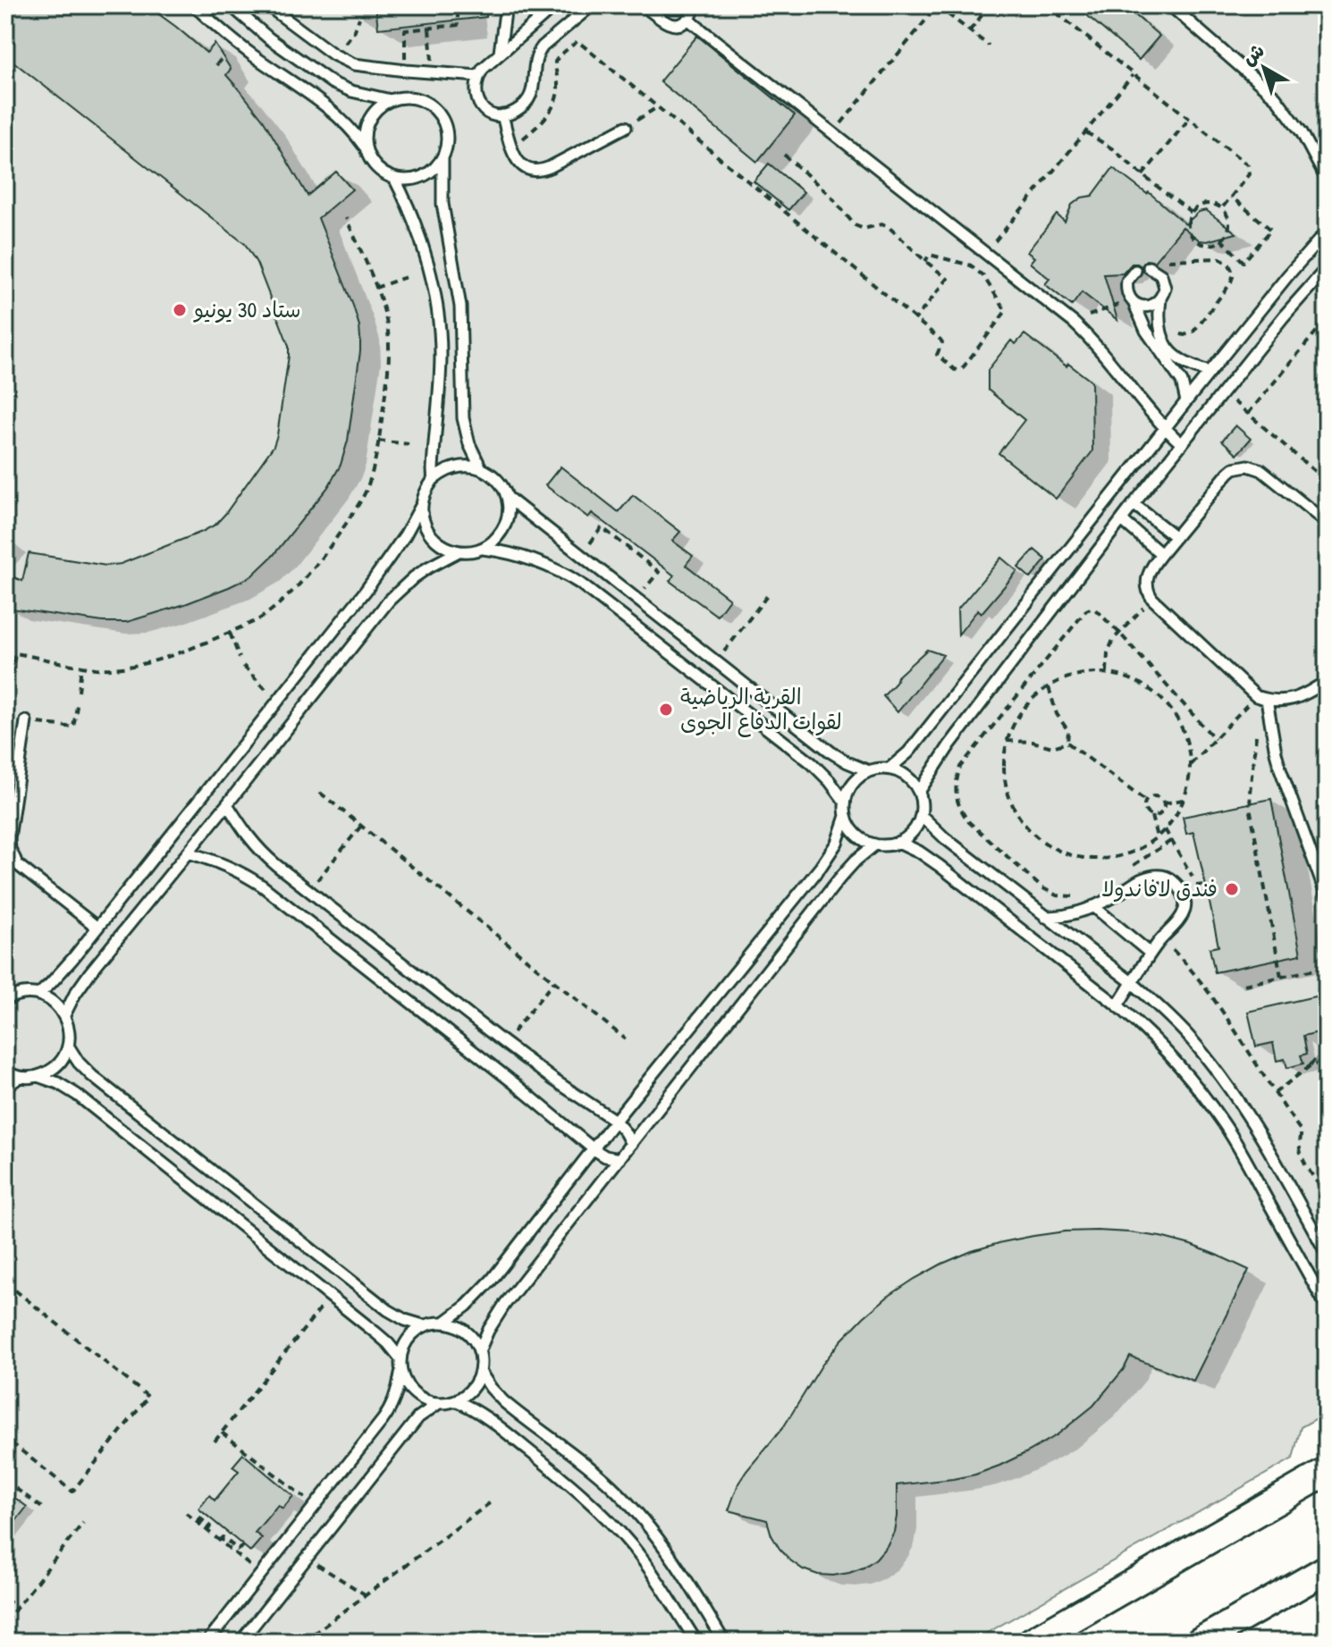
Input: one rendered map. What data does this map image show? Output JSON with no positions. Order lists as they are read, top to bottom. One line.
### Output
{"places":["ستاد 30 يونيو","القرية الرياضية لقوات الدفاع الجوى","فندق لافاندولا"],"north":"top left"}
